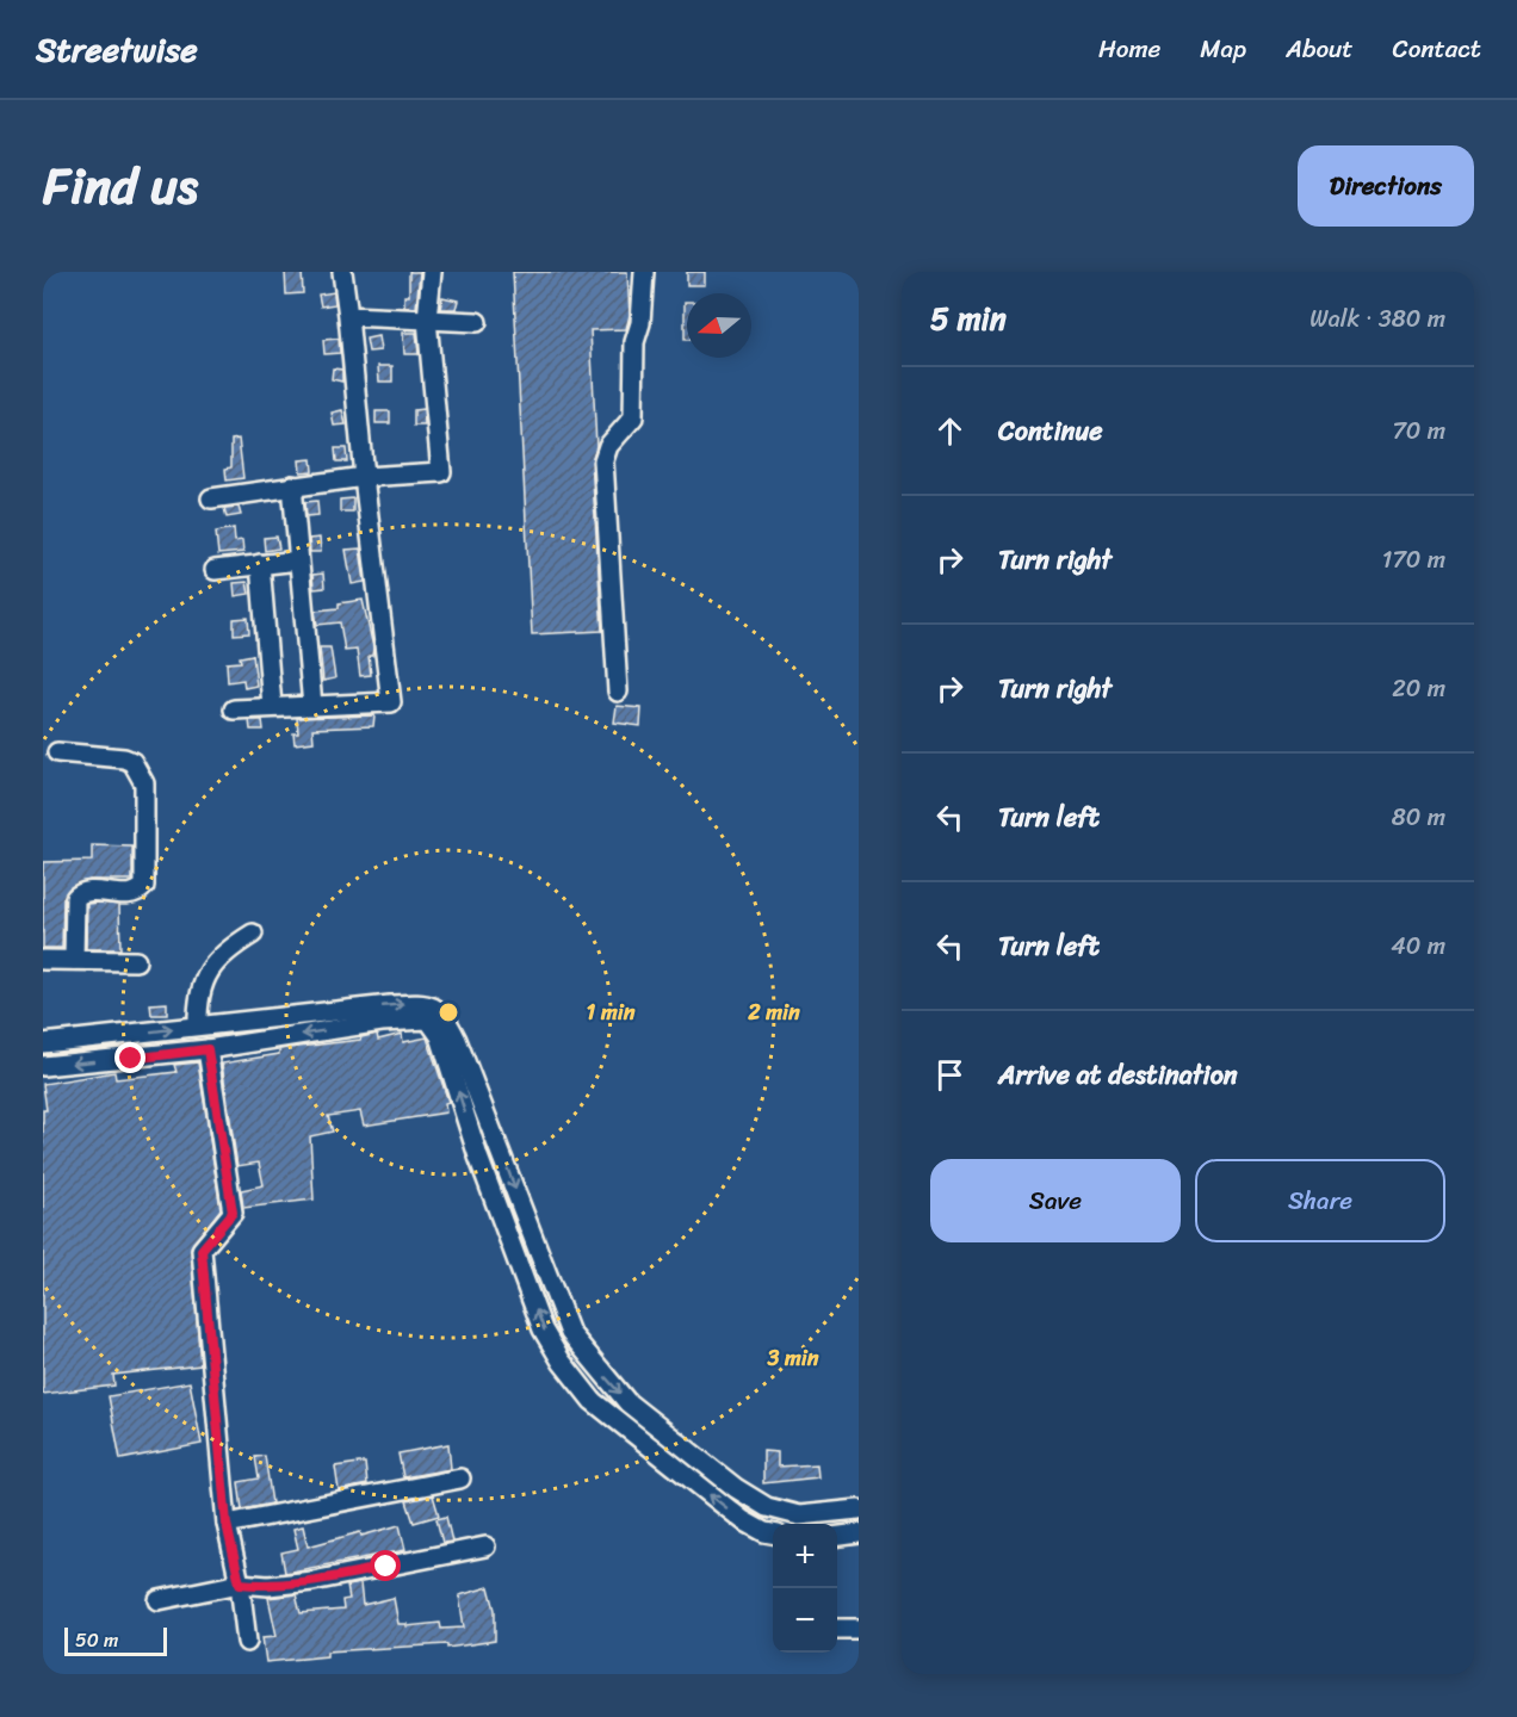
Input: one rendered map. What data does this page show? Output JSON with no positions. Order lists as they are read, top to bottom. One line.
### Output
{"scale_bar":"50 m","north":"left","page":{"header":"Streetwise","nav":["Home","Map","About","Contact"],"title":"Find us","buttons":["Directions",["Save","Share"]],"heading":["5 min","Walk · 380 m"],"list":[["Continue","70 m"],["Turn right","170 m"],["Turn right","20 m"],["Turn left","80 m"],["Turn left","40 m"],"Arrive at destination"],"map_buttons":["+","−"],"scale":"50 m"},"rings":["1 min","2 min","3 min"]}
